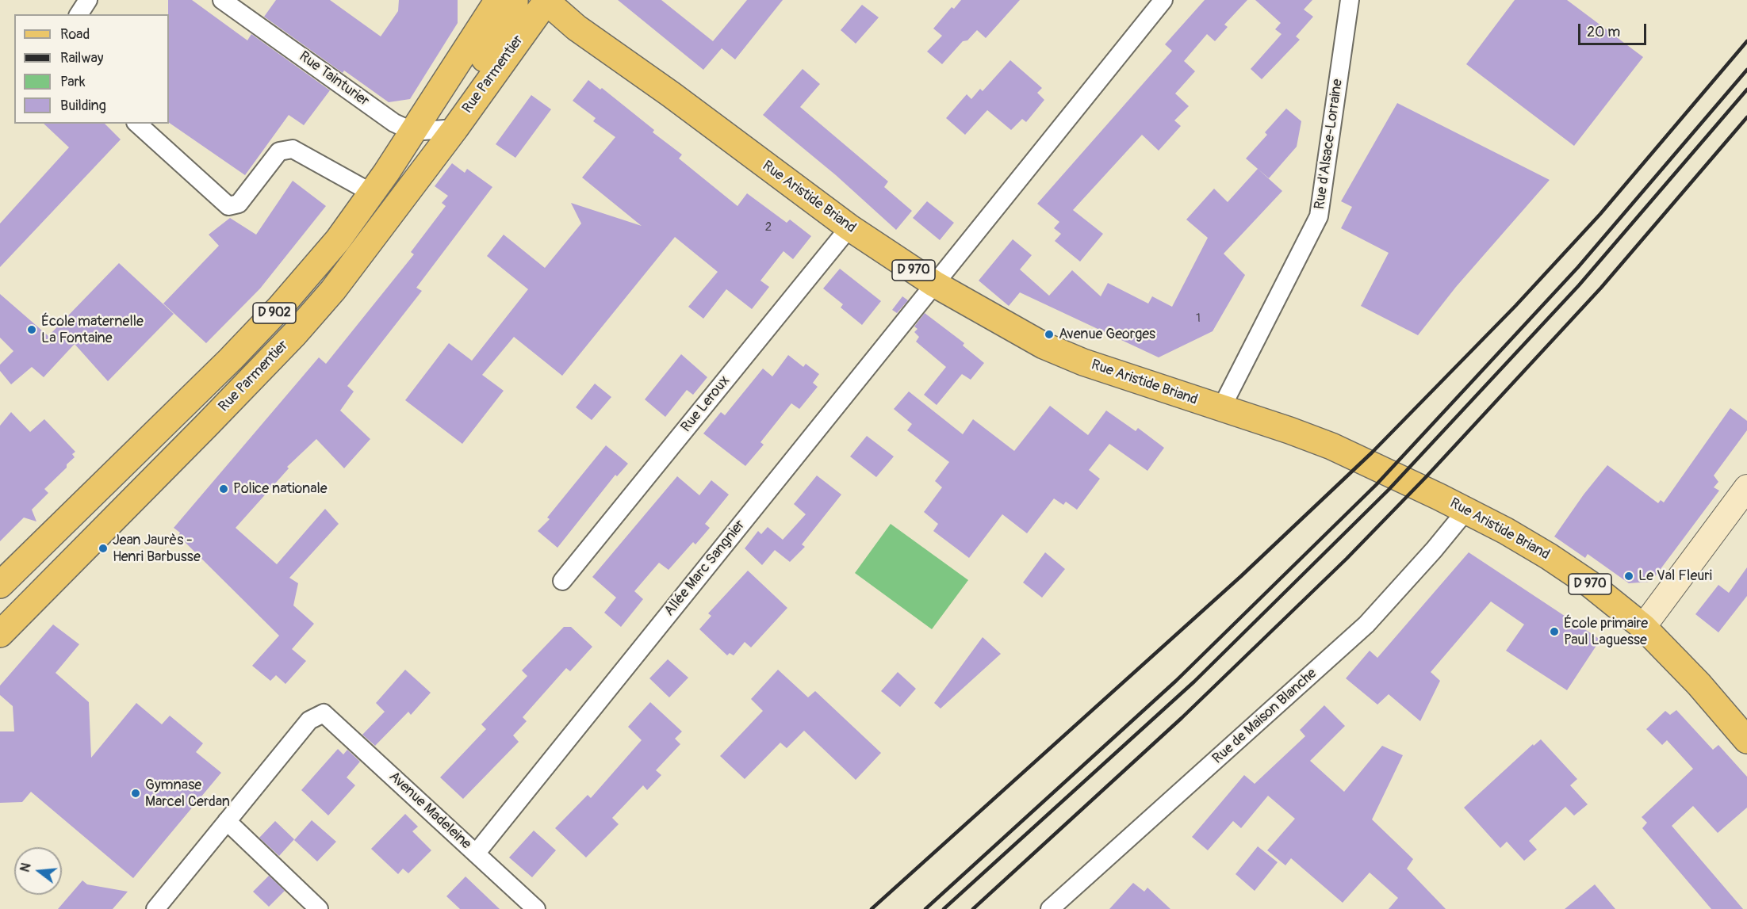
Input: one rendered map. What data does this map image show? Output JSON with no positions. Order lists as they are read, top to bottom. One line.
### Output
{"streets":{"main road":["Rue Parmentier","Rue Aristide Briand","D 970","D 902"],"street":["Rue Tainturier","Rue d'Alsace-Lorraine","Rue Leroux","Allée Marc Sangnier","Rue de Maison Blanche","Avenue Madeleine"]},"crossings":[["Rue Parmentier","Rue Tainturier"],["Rue Parmentier","Rue Aristide Briand"],["Rue d'Alsace-Lorraine","Rue Aristide Briand"],["Rue Aristide Briand","Rue Leroux"],["Rue Aristide Briand","Allée Marc Sangnier"],["Rue Aristide Briand","Rue de Maison Blanche"],["Allée Marc Sangnier","Avenue Madeleine"]],"places":["École maternelle La Fontaine","Avenue Georges","Police nationale","Jean Jaurès - Henri Barbusse","Le Val Fleuri","École primaire Paul Laguesse","Gymnase Marcel Cerdan"],"house_numbers":["2","1"],"legend":["Road","Railway","Park","Building"],"scale_bar":"20 m","north":"left"}
